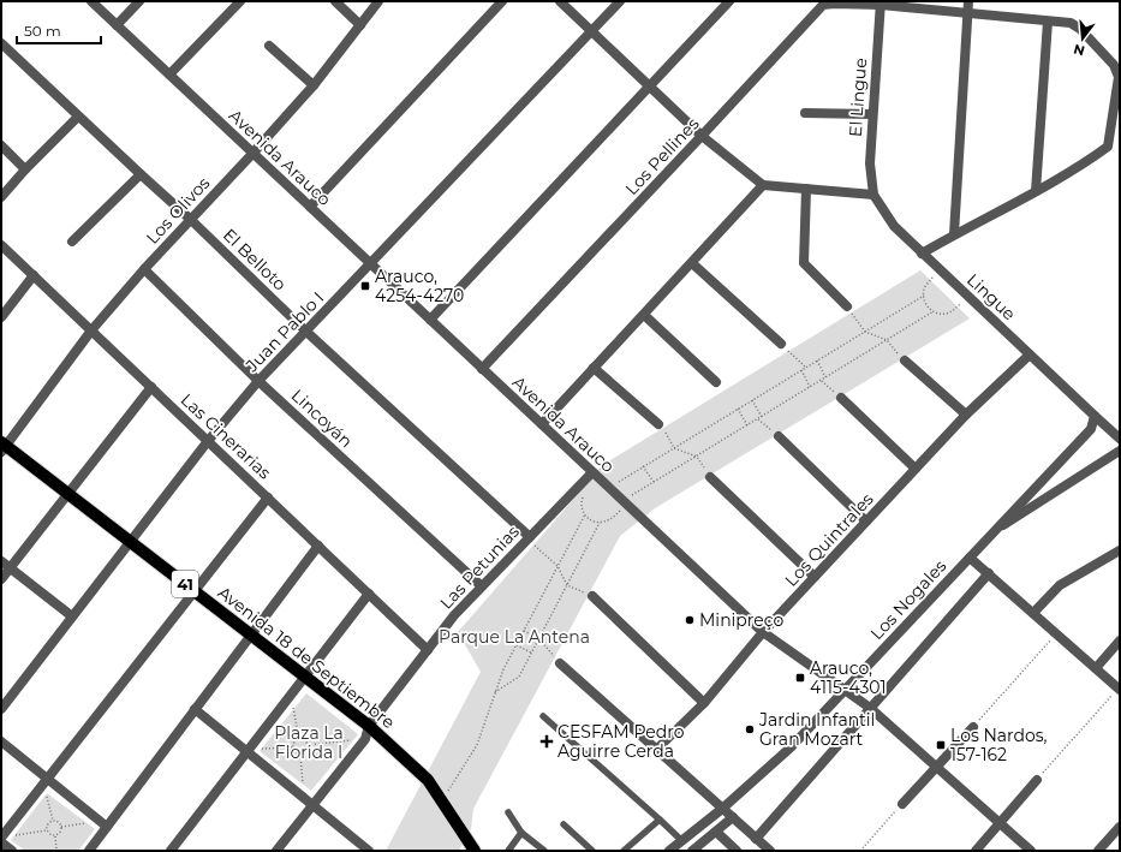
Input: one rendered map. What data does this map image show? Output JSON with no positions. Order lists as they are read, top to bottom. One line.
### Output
{"streets":{"main road":["41","Avenida 18 de Septiembre"],"street":["El Lingue","Los Pellines","Avenida Arauco","Los Olivos","El Belloto","Lingue","Juan Pablo I","Lincoyán","Las Cinerarias","Los Quintrales","Las Petunias","Los Nogales"]},"crossings":[["El Lingue","Los Pellines"],["El Lingue","Lingue"],["Los Pellines","Avenida Arauco"],["Los Pellines","Lingue"],["Avenida Arauco","Los Olivos"],["Avenida Arauco","Juan Pablo I"],["Avenida Arauco","Los Quintrales"],["Avenida Arauco","Las Petunias"],["Avenida Arauco","Los Nogales"],["Los Olivos","El Belloto"],["Los Olivos","Lincoyán"],["Los Olivos","Las Cinerarias"],["Los Olivos","Avenida 18 de Septiembre"],["El Belloto","Juan Pablo I"],["El Belloto","Las Petunias"],["Lingue","Los Quintrales"],["Lingue","Los Nogales"],["Juan Pablo I","Lincoyán"],["Juan Pablo I","Las Cinerarias"],["Juan Pablo I","Avenida 18 de Septiembre"],["Lincoyán","Las Petunias"],["Las Cinerarias","Las Petunias"],["Las Petunias","Avenida 18 de Septiembre"]],"parks":["Parque La Antena","Plaza La Florida I"],"places":{"transit":["Arauco, 4254-4270","Arauco, 4115-4301","Los Nardos, 157-162"],"other":["Minipreço","Jardin Infantil Gran Mozart"],"health":["CESFAM Pedro Aguirre Cerda"]},"scale_bar":"50 m","north":"bottom"}
